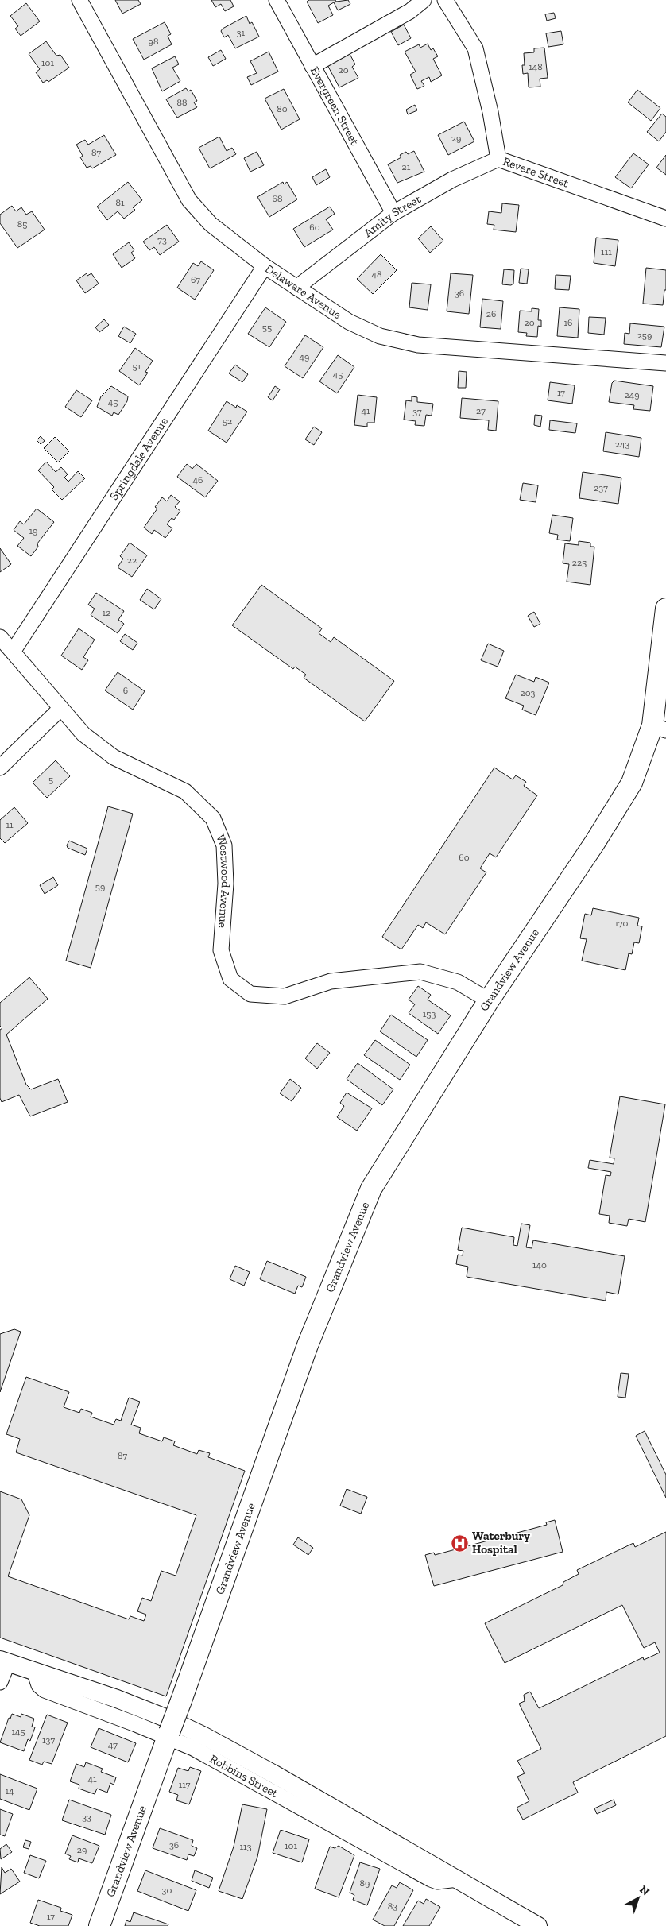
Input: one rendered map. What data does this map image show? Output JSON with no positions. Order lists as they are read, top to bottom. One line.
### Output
{"streets":{"main road":["Grandview Avenue"],"street":["Evergreen Street","Revere Street","Amity Street","Delaware Avenue","Springdale Avenue","Westwood Avenue","Robbins Street"]},"crossings":[["Evergreen Street","Amity Street"],["Revere Street","Amity Street"],["Amity Street","Delaware Avenue"],["Delaware Avenue","Springdale Avenue"],["Springdale Avenue","Westwood Avenue"],["Westwood Avenue","Grandview Avenue"],["Grandview Avenue","Robbins Street"]],"places":{"hospital":["Waterbury Hospital"]},"house_numbers":["31","98","101","148","20","88","80","29","87","21","68","81","85","60","73","111","48","67","36","26","20","16","55","259","49","51","45","17","249","45","41","27","37","52","243","46","237","19","22","225","12","6","203","5","11","60","59","170","153","140","87","145","137","47","41","117","14","33","36","101","113","29","89","30","83","17"],"north":"top right"}
